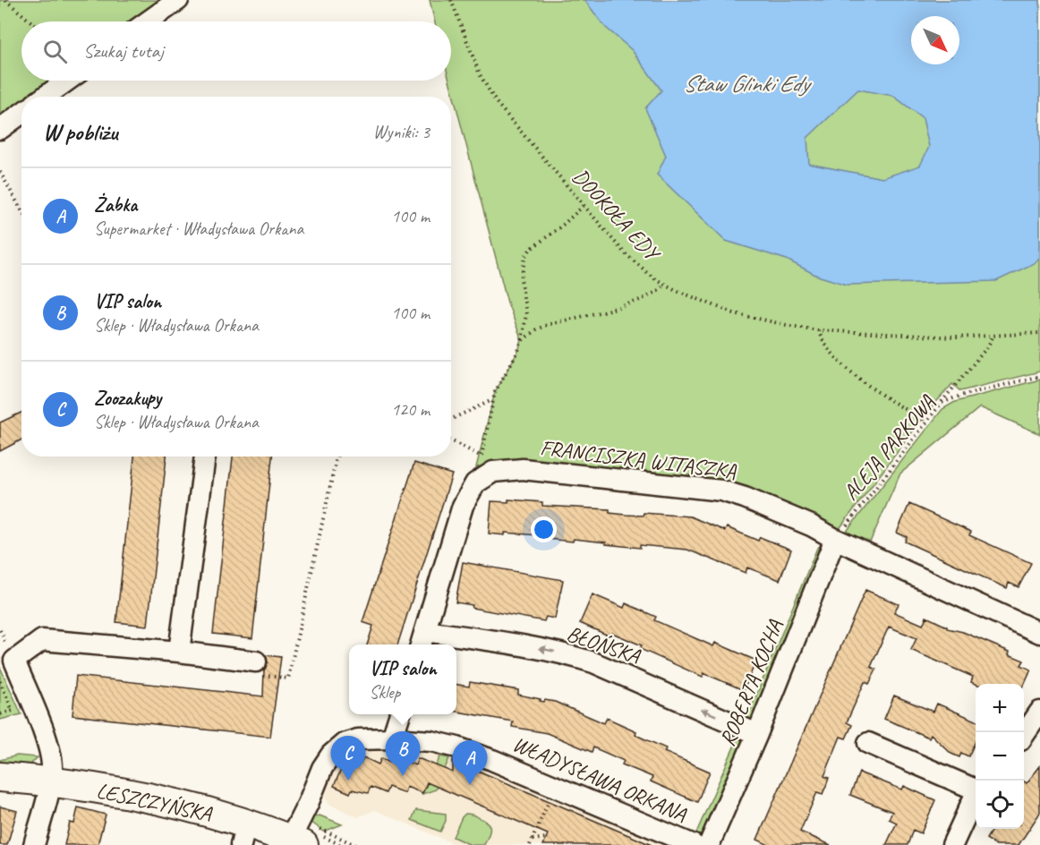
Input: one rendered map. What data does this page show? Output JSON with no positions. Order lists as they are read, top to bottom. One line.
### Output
{"streets":{"street":["FRANCISZKA WITASZKA","BŁOŃSKA","ROBERTA KOCHA","WŁADYSŁAWA ORKANA","LESZCZYŃSKA"],"path":["DOOKOŁA EDY","ALEJA PARKOWA"]},"crossings":[["ALEJA PARKOWA","FRANCISZKA WITASZKA"],["ALEJA PARKOWA","ROBERTA KOCHA"],["FRANCISZKA WITASZKA","ROBERTA KOCHA"],["BŁOŃSKA","ROBERTA KOCHA"],["WŁADYSŁAWA ORKANA","LESZCZYŃSKA"]],"one_way":["BŁOŃSKA"],"water":["Staw Glinki Edy"],"north":"bottom right","page":{"search":"Szukaj tutaj","heading":["W pobliżu","Wyniki: 3"],"list":[{"mark":"A","name":"Żabka","note":"Supermarket · Władysława Orkana","value":"100 m"},{"mark":"B","name":"VIP salon","note":"Sklep · Władysława Orkana","value":"100 m"},{"mark":"C","name":"Zoozakupy","note":"Sklep · Władysława Orkana","value":"120 m"}],"popup":["VIP salon","Sklep"],"map_buttons":["+","−"],"pins":["B","C","A"]}}
